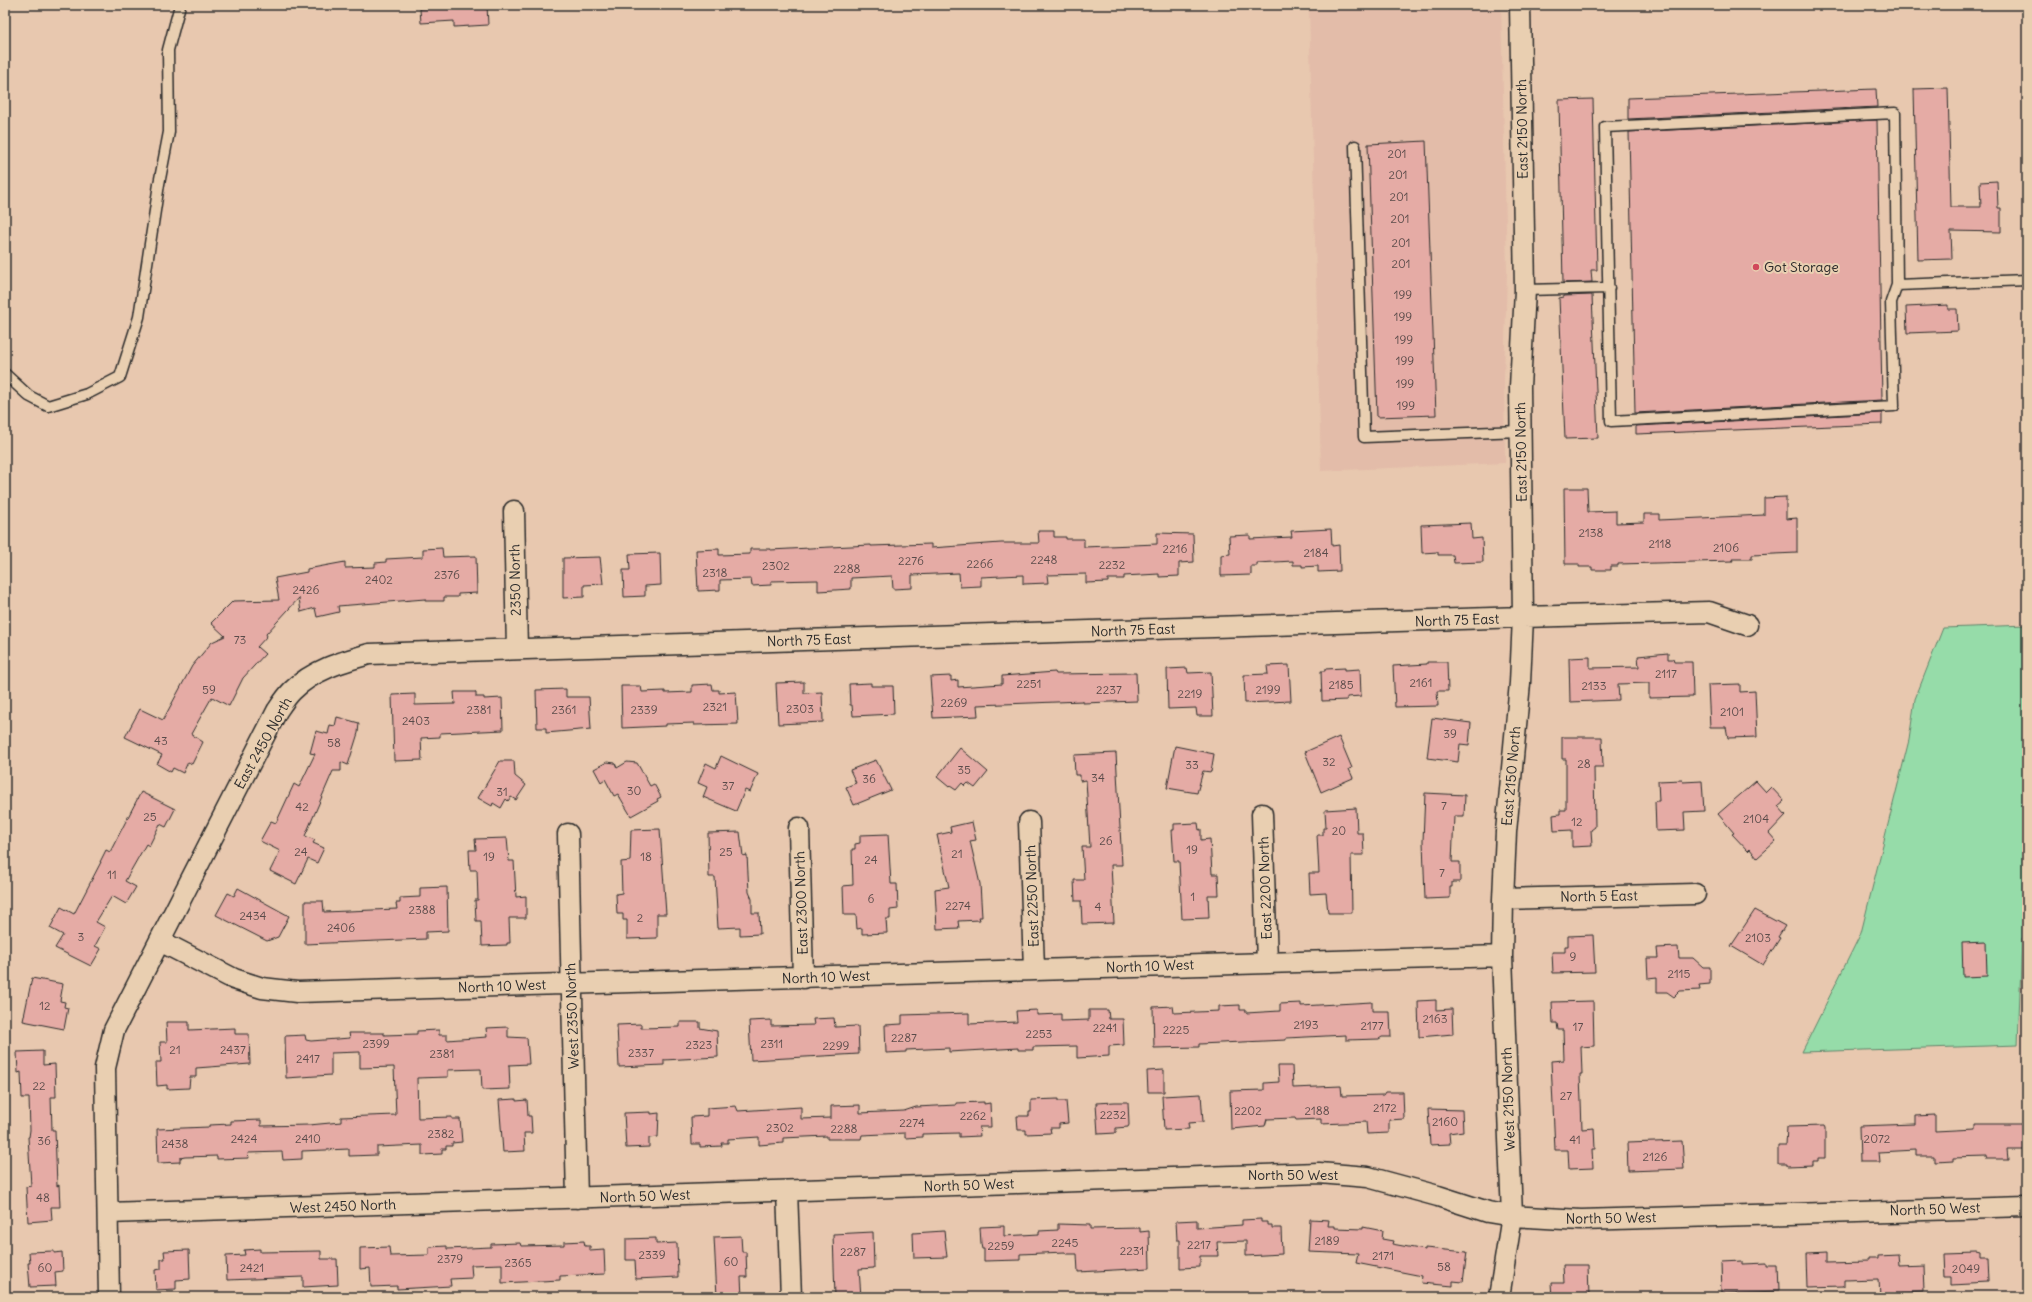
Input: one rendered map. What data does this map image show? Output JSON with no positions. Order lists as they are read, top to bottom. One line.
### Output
{"streets":{"street":["East 2150 North","2350 North","North 75 East","East 2450 North","East 2200 North","East 2250 North","North 5 East","East 2300 North","North 10 West","West 2350 North","West 2150 North","North 50 West","West 2450 North"]},"crossings":[["East 2150 North","North 75 East"],["East 2150 North","North 5 East"],["East 2150 North","West 2150 North"],["2350 North","North 75 East"],["2350 North","East 2450 North"],["North 75 East","East 2450 North"],["East 2450 North","North 10 West"],["East 2200 North","North 10 West"],["East 2250 North","North 10 West"],["North 5 East","West 2150 North"],["East 2300 North","North 10 West"],["North 10 West","West 2350 North"],["North 10 West","West 2150 North"],["West 2350 North","North 50 West"],["West 2350 North","West 2450 North"],["West 2150 North","North 50 West"],["North 50 West","West 2450 North"]],"places":["Got Storage"],"house_numbers":["201","201","201","201","201","201","199","199","199","199","199","199","2138","2118","2106","2216","2184","2248","2276","2266","2232","2302","2288","2318","2376","2402","2426","73","2117","2161","2251","2185","2133","59","2237","2199","2219","2269","2321","2303","2381","2361","2339","2101","2403","39","43","58","32","28","33","35","34","36","37","30","31","7","42","25","2104","12","20","26","19","24","25","21","19","18","24","7","11","1","6","2274","4","2388","2434","2","2406","3","2103","9","2115","12","2163","2193","2177","17","2241","2225","2253","2287","2399","2311","2323","2299","21","2437","2337","2381","2417","22","27","2172","2202","2188","2232","2262","2160","2274","2302","2288","2382","2424","2410","2072","41","36","2438","2126","48","2189","2245","2217","2259","2231","2287","2339","2171","2379","60","2365","58","60","2421","2049"]}
